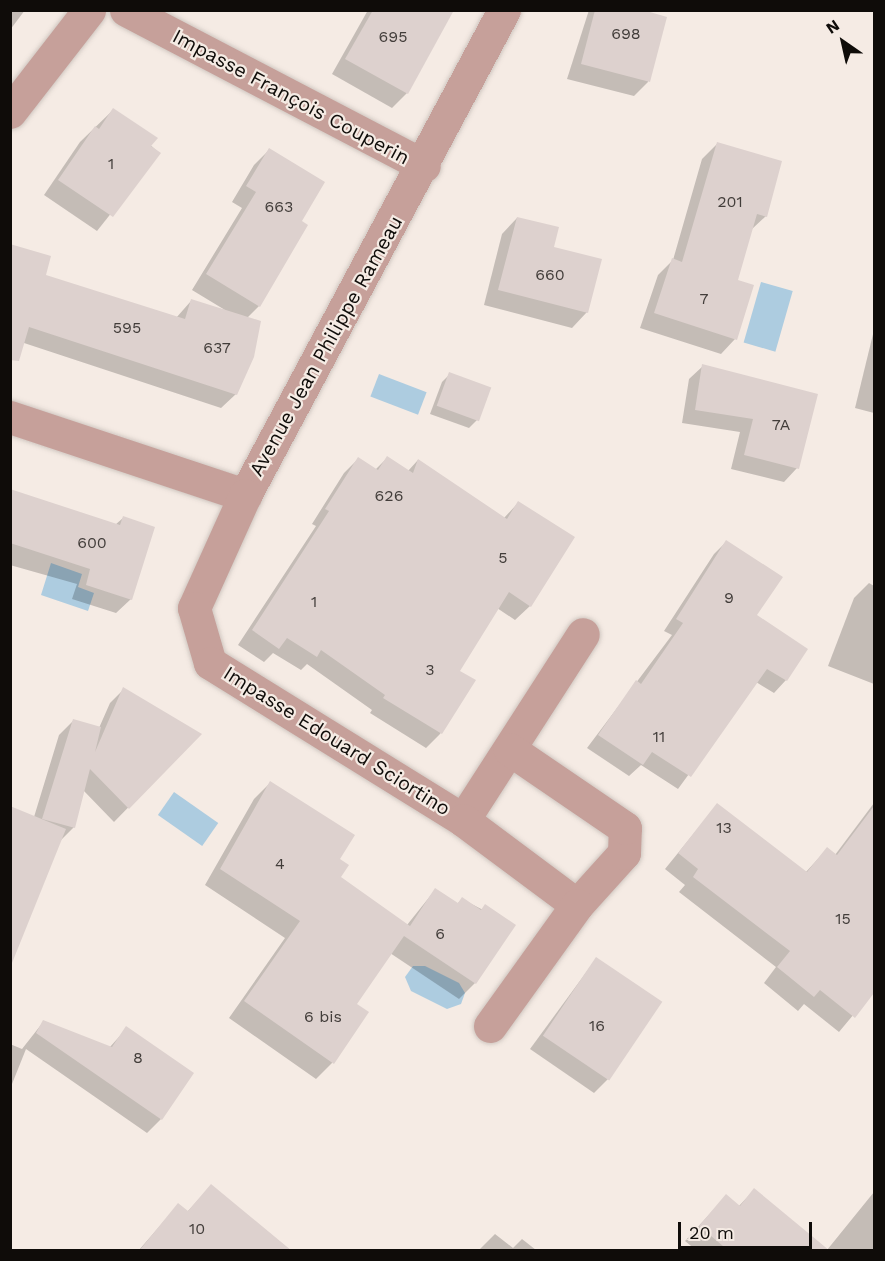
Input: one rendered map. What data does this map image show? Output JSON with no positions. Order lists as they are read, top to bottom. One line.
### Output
{"streets":{"street":["Impasse François Couperin","Avenue Jean Philippe Rameau","Impasse Edouard Sciortino"]},"crossings":[["Impasse François Couperin","Avenue Jean Philippe Rameau"],["Avenue Jean Philippe Rameau","Impasse Edouard Sciortino"]],"house_numbers":["698","695","1","201","663","660","7","595","637","7A","626","600","5","9","1","3","11","13","4","15","6","6 bis","16","8","10"],"scale_bar":"20 m","north":"top left"}
